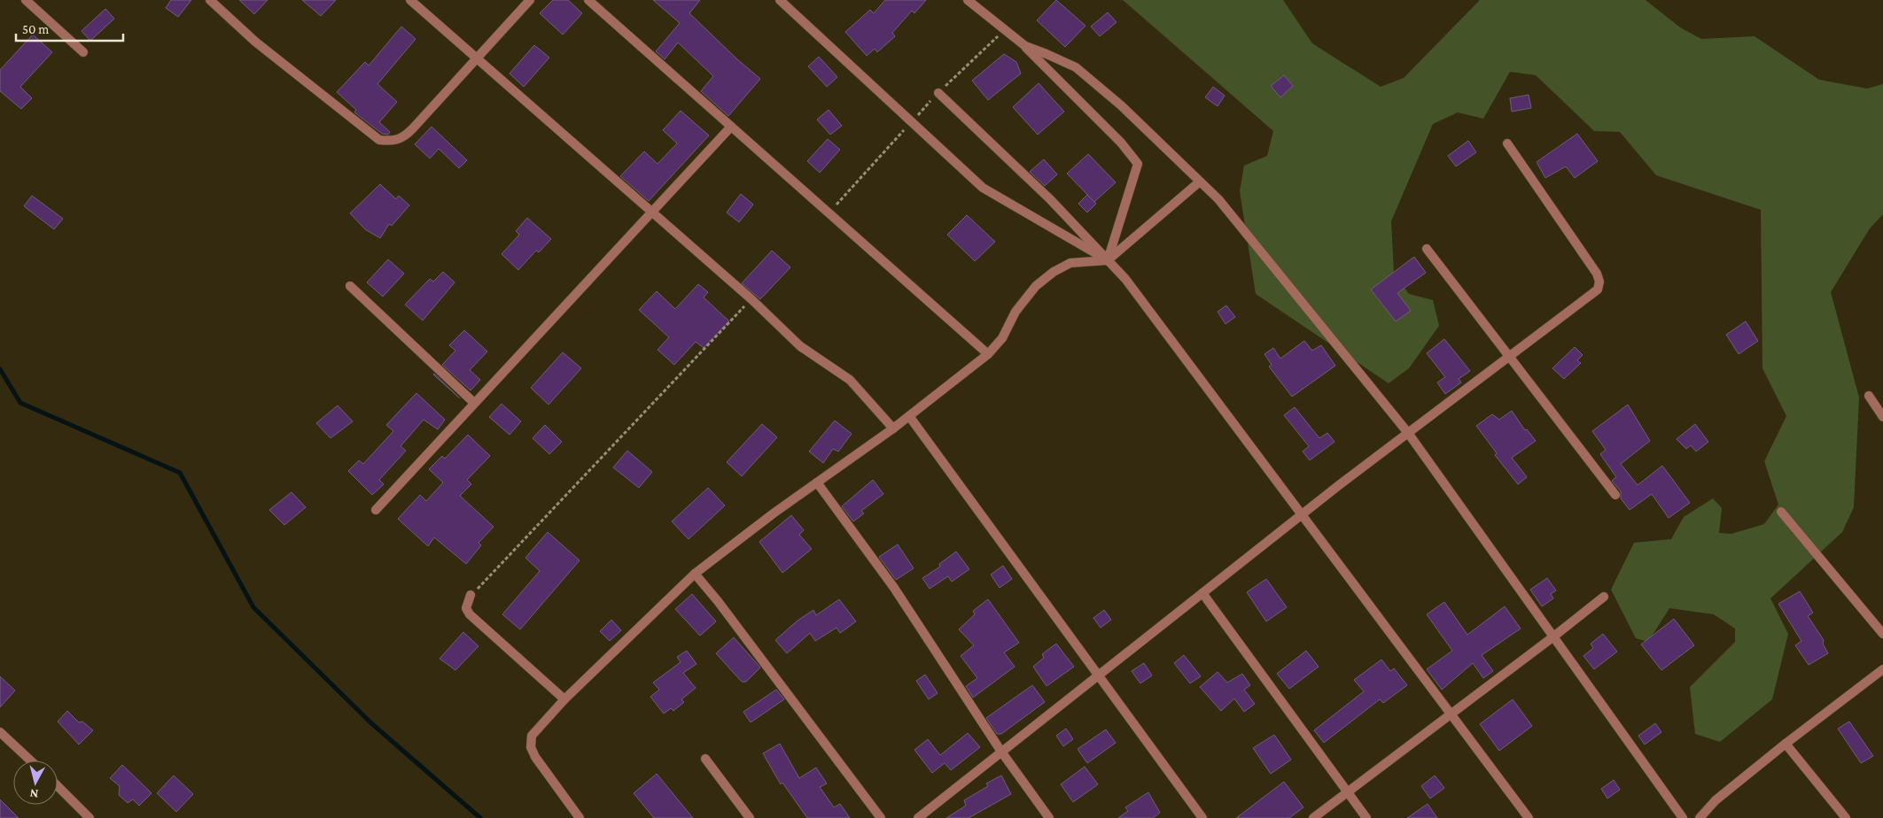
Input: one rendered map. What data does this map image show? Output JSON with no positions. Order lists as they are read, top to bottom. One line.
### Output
{"scale_bar":"50 m","north":"bottom"}
